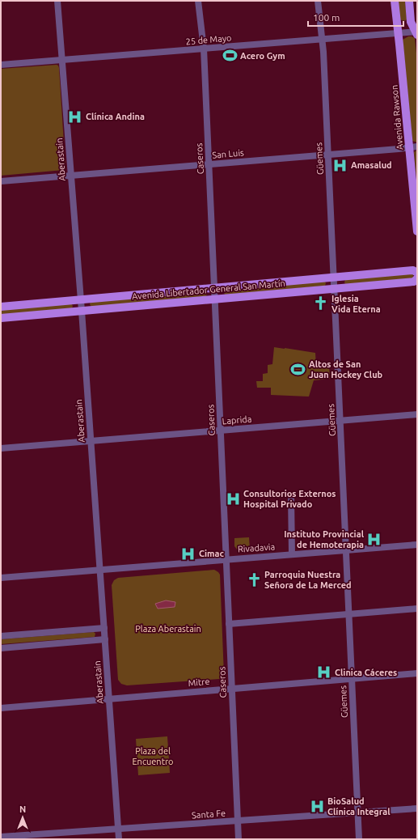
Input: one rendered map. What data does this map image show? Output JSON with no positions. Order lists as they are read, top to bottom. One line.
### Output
{"streets":{"main road":["Avenida Rawson","Avenida Libertador General San Martín"],"street":["25 de Mayo","San Luis","Caseros","Güemes","Aberastain","Laprida","Rivadavia","Mitre","Santa Fe"]},"crossings":[["25 de Mayo","Avenida Rawson"],["25 de Mayo","Caseros"],["25 de Mayo","Güemes"],["25 de Mayo","Aberastain"],["Avenida Rawson","San Luis"],["San Luis","Caseros"],["San Luis","Güemes"],["San Luis","Aberastain"],["Caseros","Avenida Libertador General San Martín"],["Caseros","Laprida"],["Caseros","Rivadavia"],["Caseros","Mitre"],["Caseros","Santa Fe"],["Güemes","Avenida Libertador General San Martín"],["Güemes","Laprida"],["Güemes","Rivadavia"],["Güemes","Mitre"],["Güemes","Santa Fe"],["Aberastain","Avenida Libertador General San Martín"],["Aberastain","Laprida"],["Aberastain","Rivadavia"],["Aberastain","Mitre"],["Aberastain","Santa Fe"]],"parks":["Plaza Aberastain","Plaza del Encuentro"],"places":{"sports":["Acero Gym","Altos de San Juan Hockey Club"],"hospital":["Clínica Andina","Amasalud","Consultorios Externos Hospital Privado","Instituto Provincial de Hemoterapia","Cimac","Clinica Cáceres","BioSalud Clínica Integral"],"church":["Iglesia Vida Eterna","Parroquia Nuestra Señora de La Merced"]},"scale_bar":"100 m","north":"top"}
